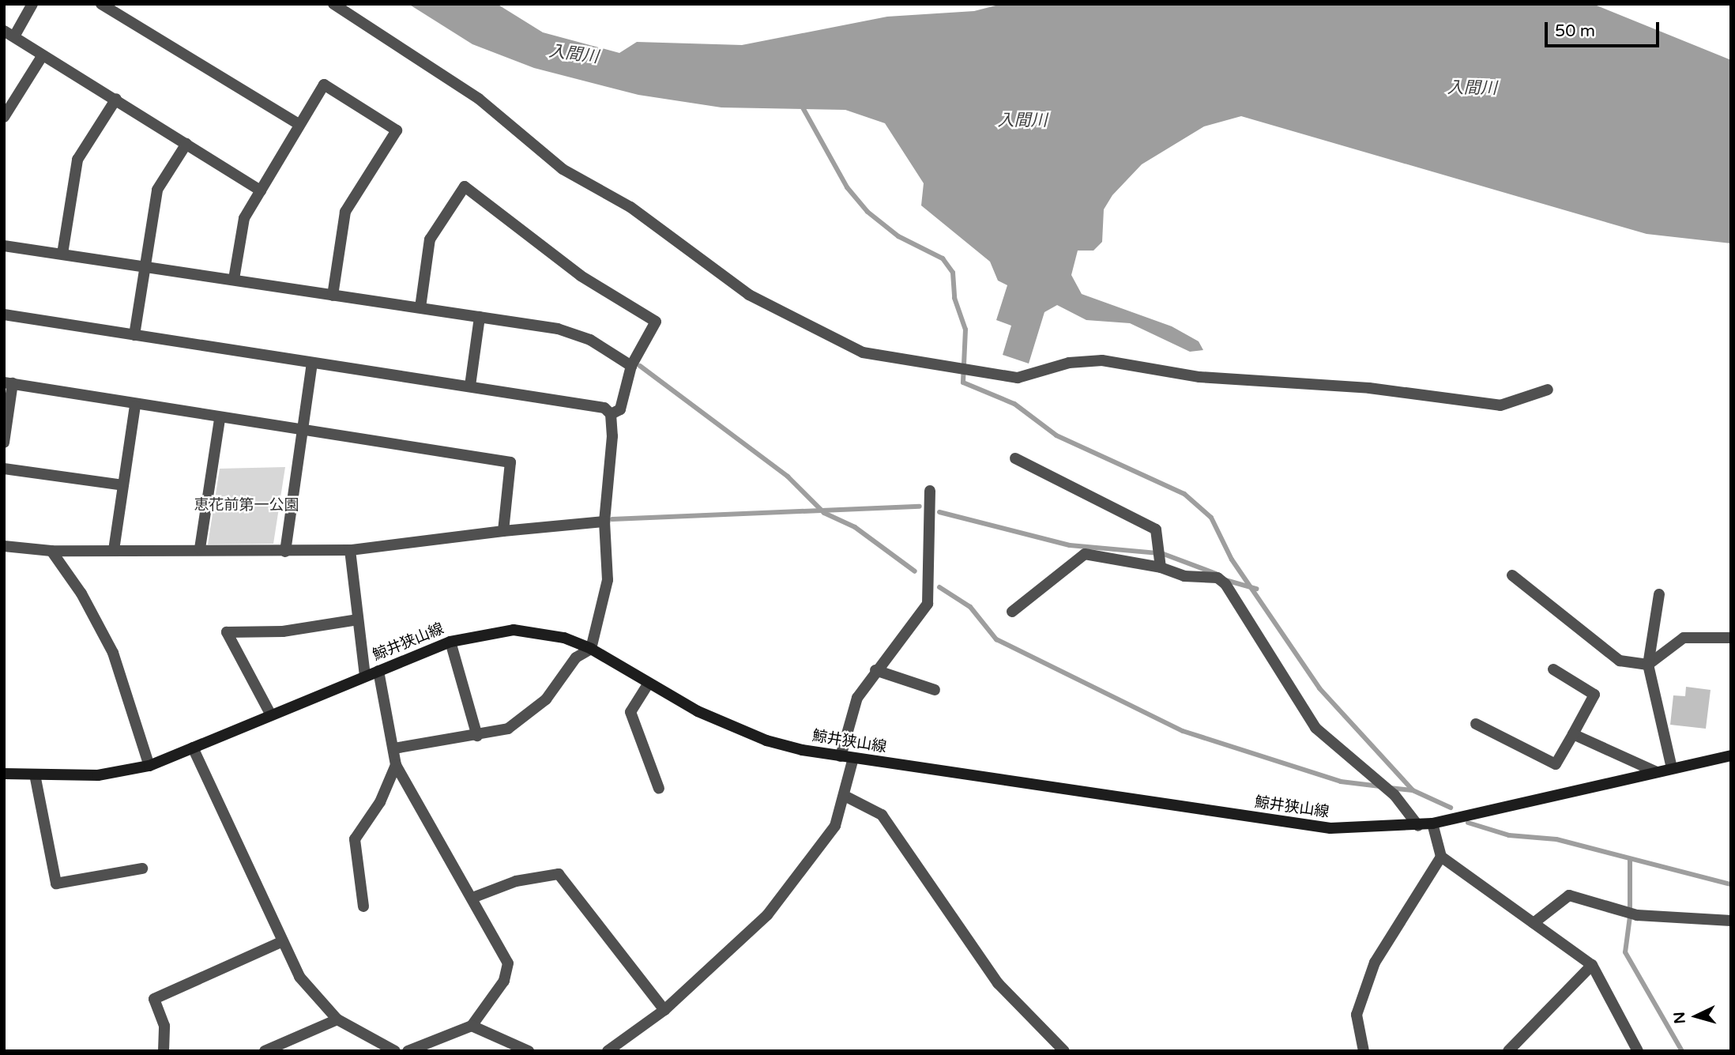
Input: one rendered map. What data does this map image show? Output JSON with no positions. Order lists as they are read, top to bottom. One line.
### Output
{"streets":{"main road":["鯨井狭山線"]},"water":["入間川"],"parks":["恵花前第一公園"],"scale_bar":"50 m","north":"left"}
